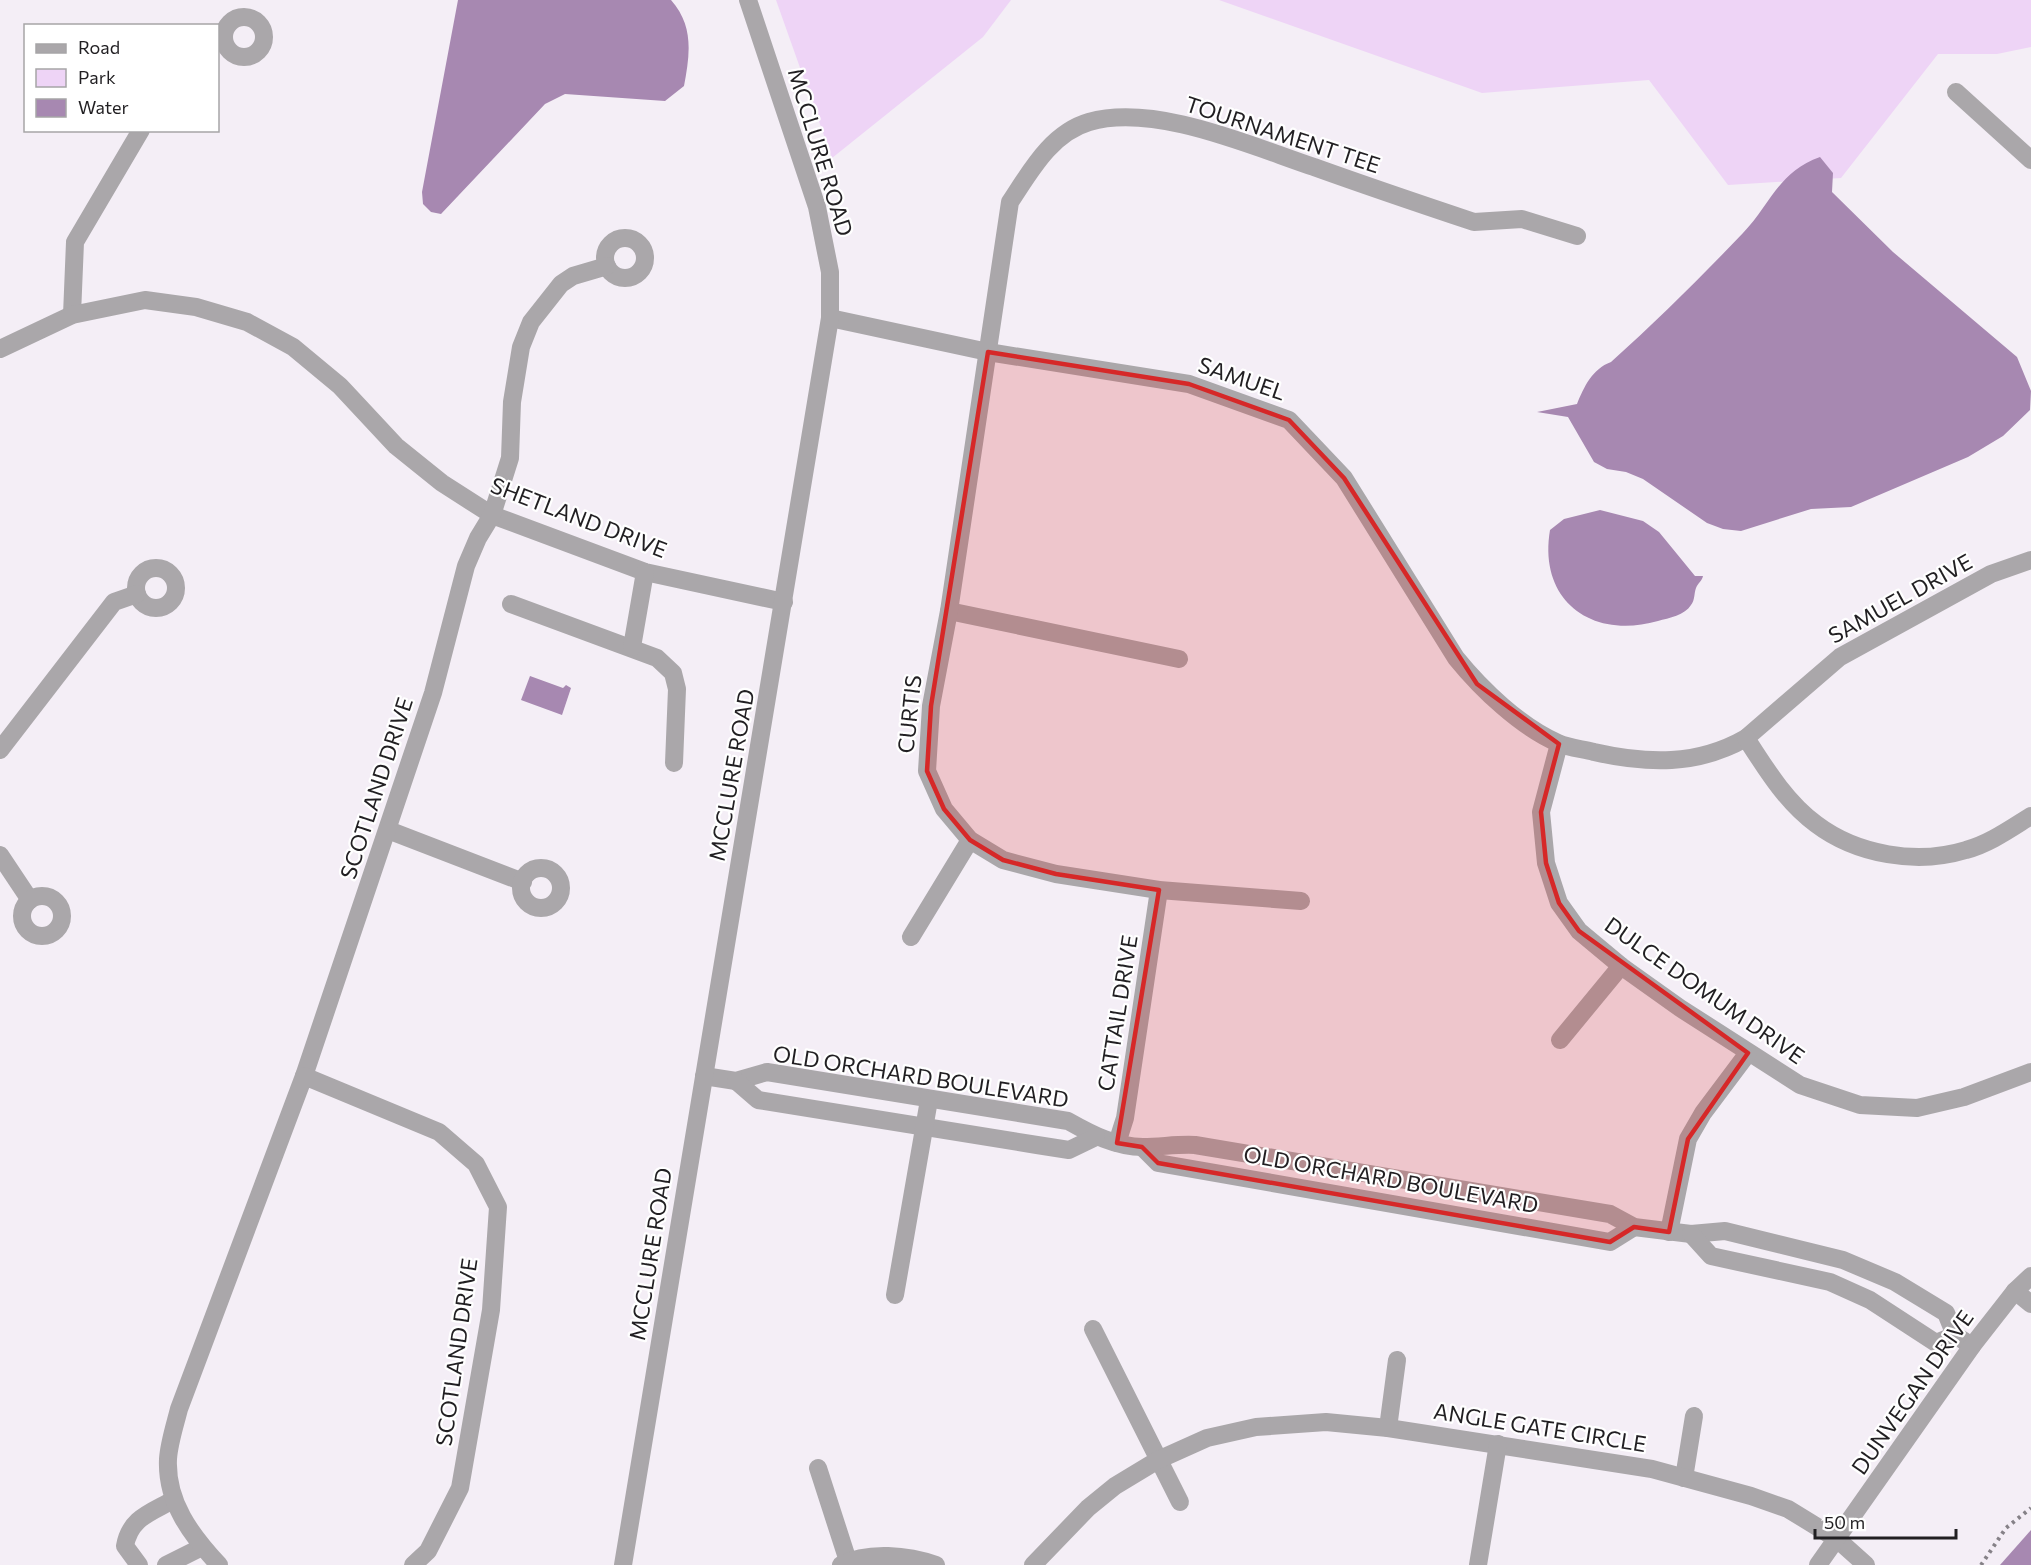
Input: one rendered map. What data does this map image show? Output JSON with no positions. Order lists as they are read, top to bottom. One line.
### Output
{"streets":{"street":["TOURNAMENT TEE","MCCLURE ROAD","SAMUEL","SHETLAND DRIVE","SAMUEL DRIVE","CURTIS","SCOTLAND DRIVE","DULCE DOMUM DRIVE","CATTAIL DRIVE","OLD ORCHARD BOULEVARD","DUNVEGAN DRIVE","ANGLE GATE CIRCLE"]},"crossings":[["TOURNAMENT TEE","SAMUEL"],["TOURNAMENT TEE","CURTIS"],["MCCLURE ROAD","SAMUEL"],["MCCLURE ROAD","SHETLAND DRIVE"],["MCCLURE ROAD","OLD ORCHARD BOULEVARD"],["SAMUEL","SAMUEL DRIVE"],["SAMUEL","CURTIS"],["SAMUEL","DULCE DOMUM DRIVE"],["SHETLAND DRIVE","SCOTLAND DRIVE"],["SAMUEL DRIVE","DULCE DOMUM DRIVE"],["CURTIS","CATTAIL DRIVE"],["CATTAIL DRIVE","OLD ORCHARD BOULEVARD"],["OLD ORCHARD BOULEVARD","DUNVEGAN DRIVE"],["DUNVEGAN DRIVE","ANGLE GATE CIRCLE"]],"legend":["Road","Park","Water"],"scale_bar":"50 m"}
